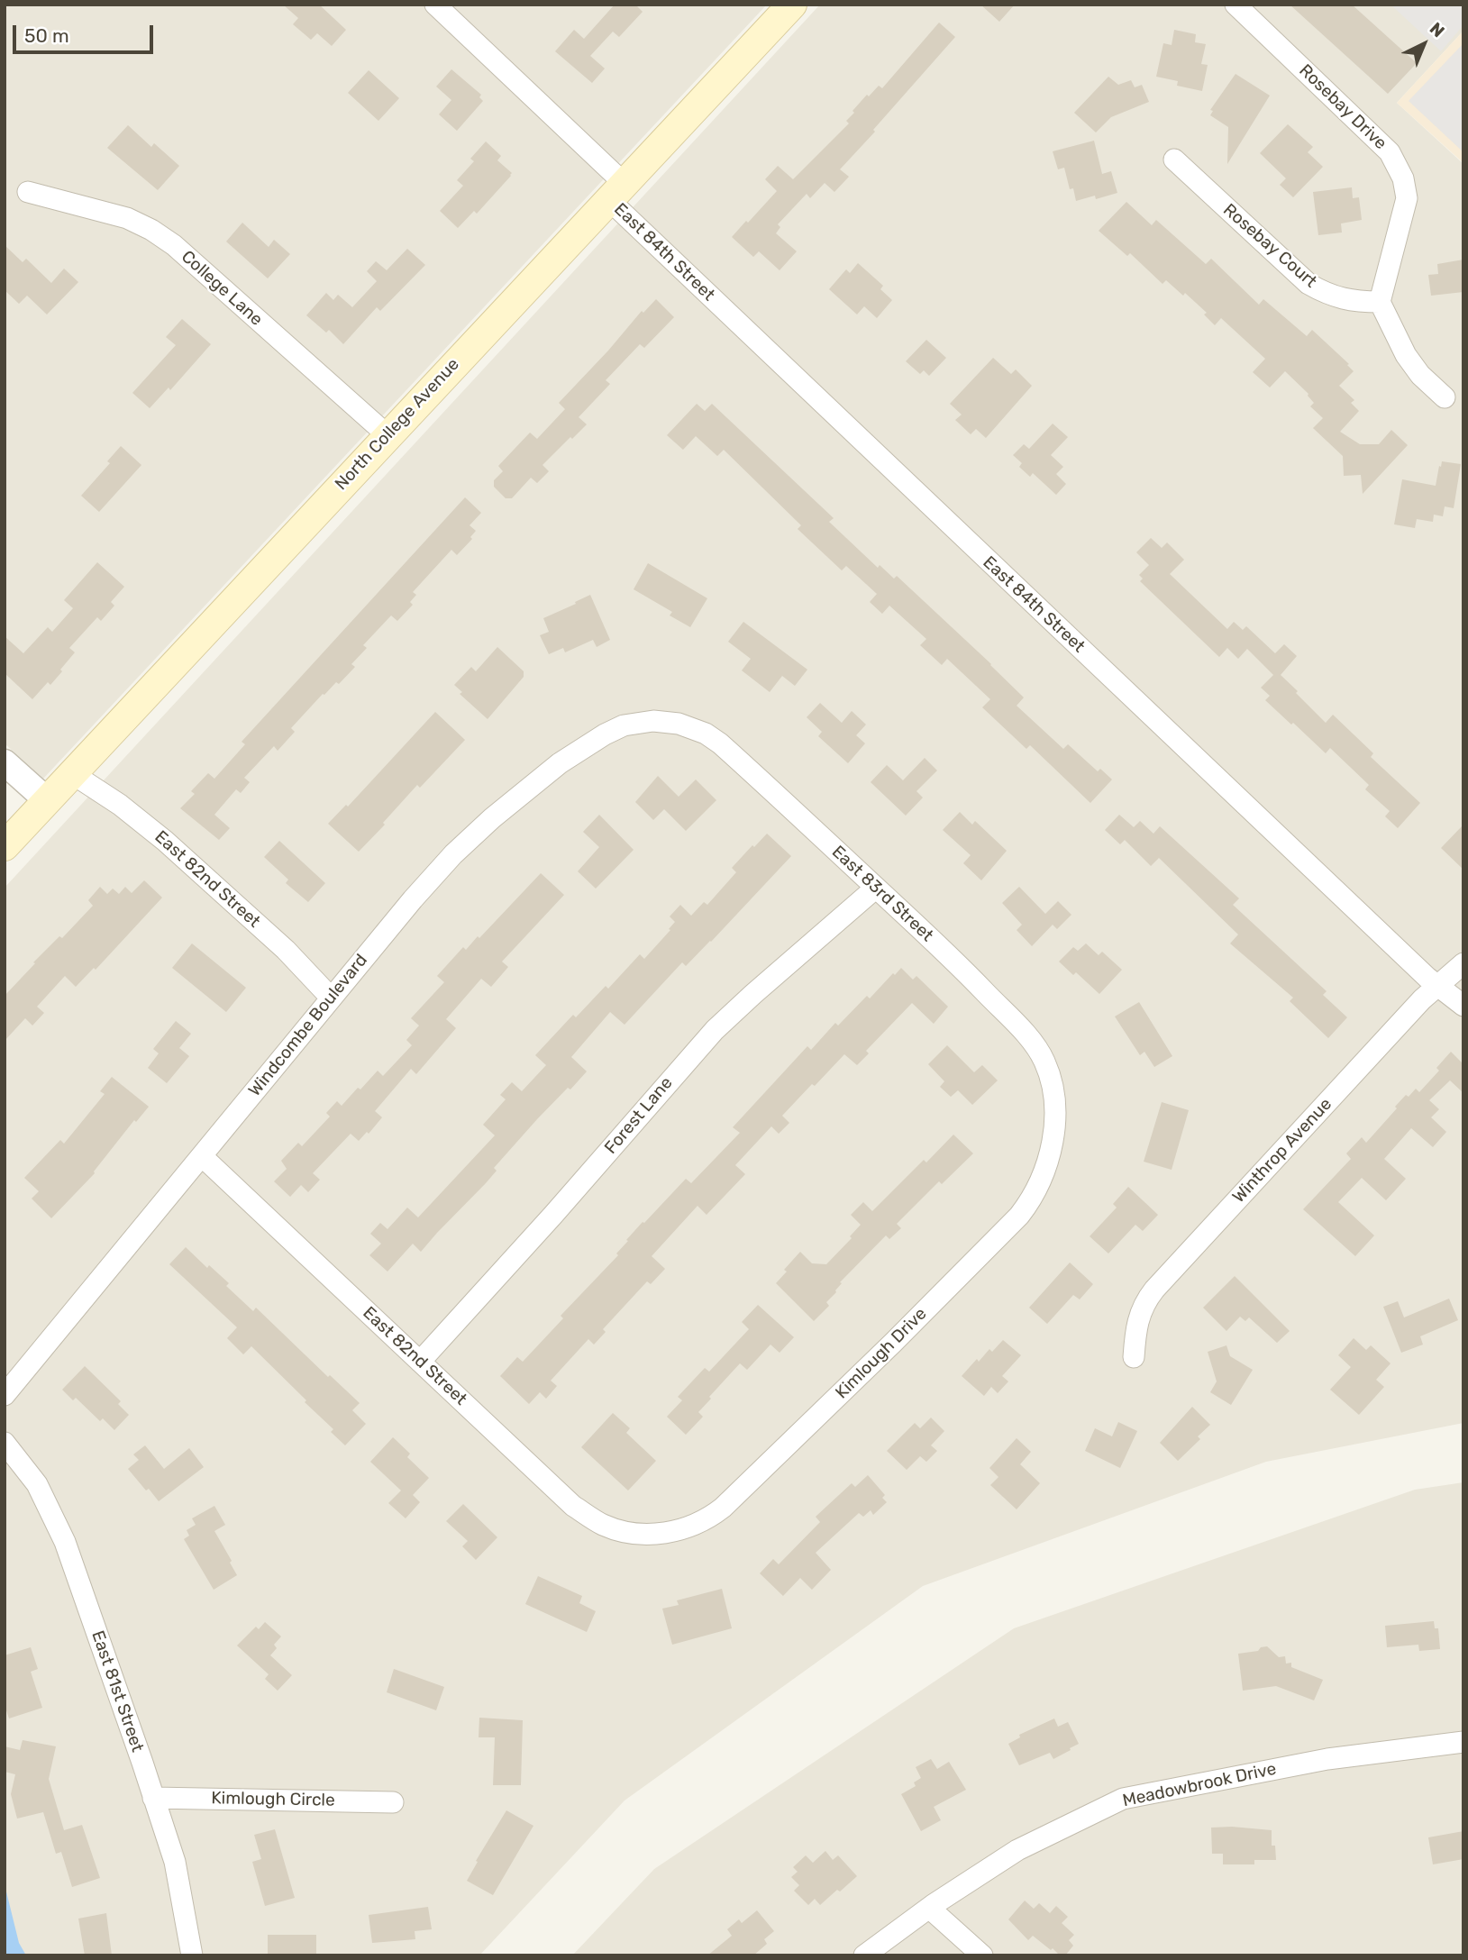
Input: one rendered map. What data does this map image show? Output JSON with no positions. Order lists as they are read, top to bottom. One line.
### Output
{"streets":{"main road":["North College Avenue"],"street":["Rosebay Drive","Rosebay Court","East 84th Street","College Lane","East 82nd Street","East 83rd Street","Windcombe Boulevard","Forest Lane","Winthrop Avenue","Kimlough Drive","East 81st Street","Meadowbrook Drive","Kimlough Circle"]},"crossings":[["Rosebay Drive","Rosebay Court"],["East 84th Street","North College Avenue"],["East 84th Street","Winthrop Avenue"],["College Lane","North College Avenue"],["North College Avenue","East 82nd Street"],["East 82nd Street","Windcombe Boulevard"],["East 82nd Street","Forest Lane"],["East 82nd Street","Kimlough Drive"],["East 83rd Street","Windcombe Boulevard"],["East 83rd Street","Forest Lane"],["East 83rd Street","Kimlough Drive"],["East 81st Street","Kimlough Circle"]],"scale_bar":"50 m","north":"top right"}
